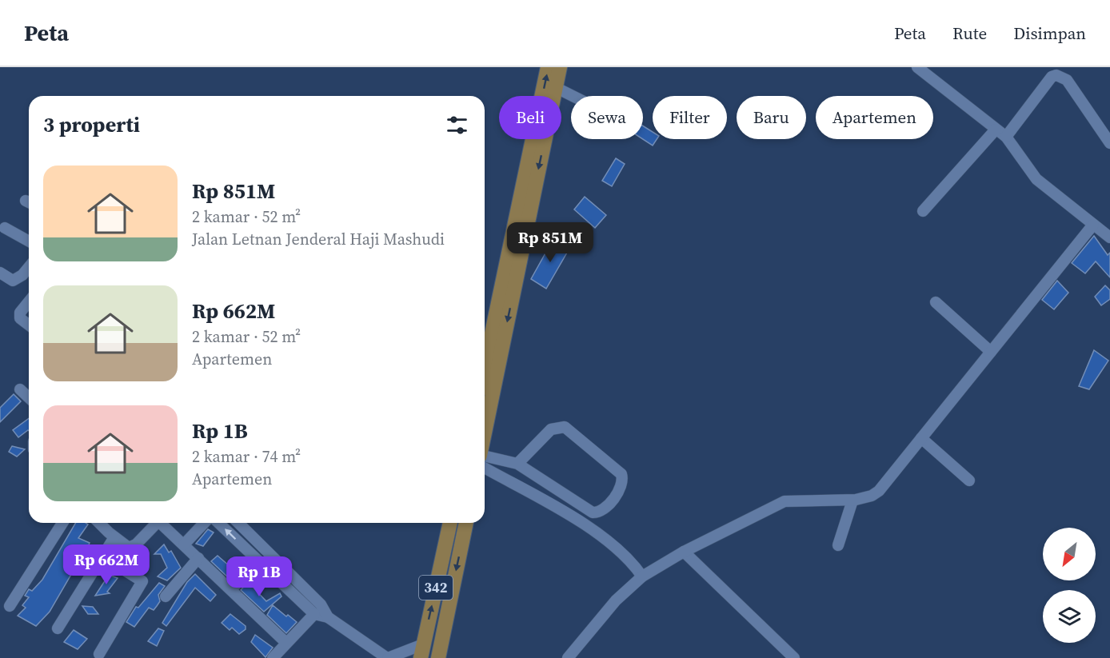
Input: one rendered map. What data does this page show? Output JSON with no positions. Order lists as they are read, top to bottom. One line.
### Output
{"streets":{"main road":["342"]},"north":"bottom left","page":{"header":"Peta","nav":["Peta","Rute","Disimpan"],"chip":["Beli","Sewa","Filter","Baru","Apartemen"],"heading":"3 properti","list":[{"name":"Rp 851M","note":"2 kamar · 52 m² · Jalan Letnan Jenderal Haji Mashudi"},{"name":"Rp 662M","note":"2 kamar · 52 m² · Apartemen"},{"name":"Rp 1B","note":"2 kamar · 74 m² · Apartemen"}],"price":["Rp 851M","Rp 662M","Rp 1B"]}}
